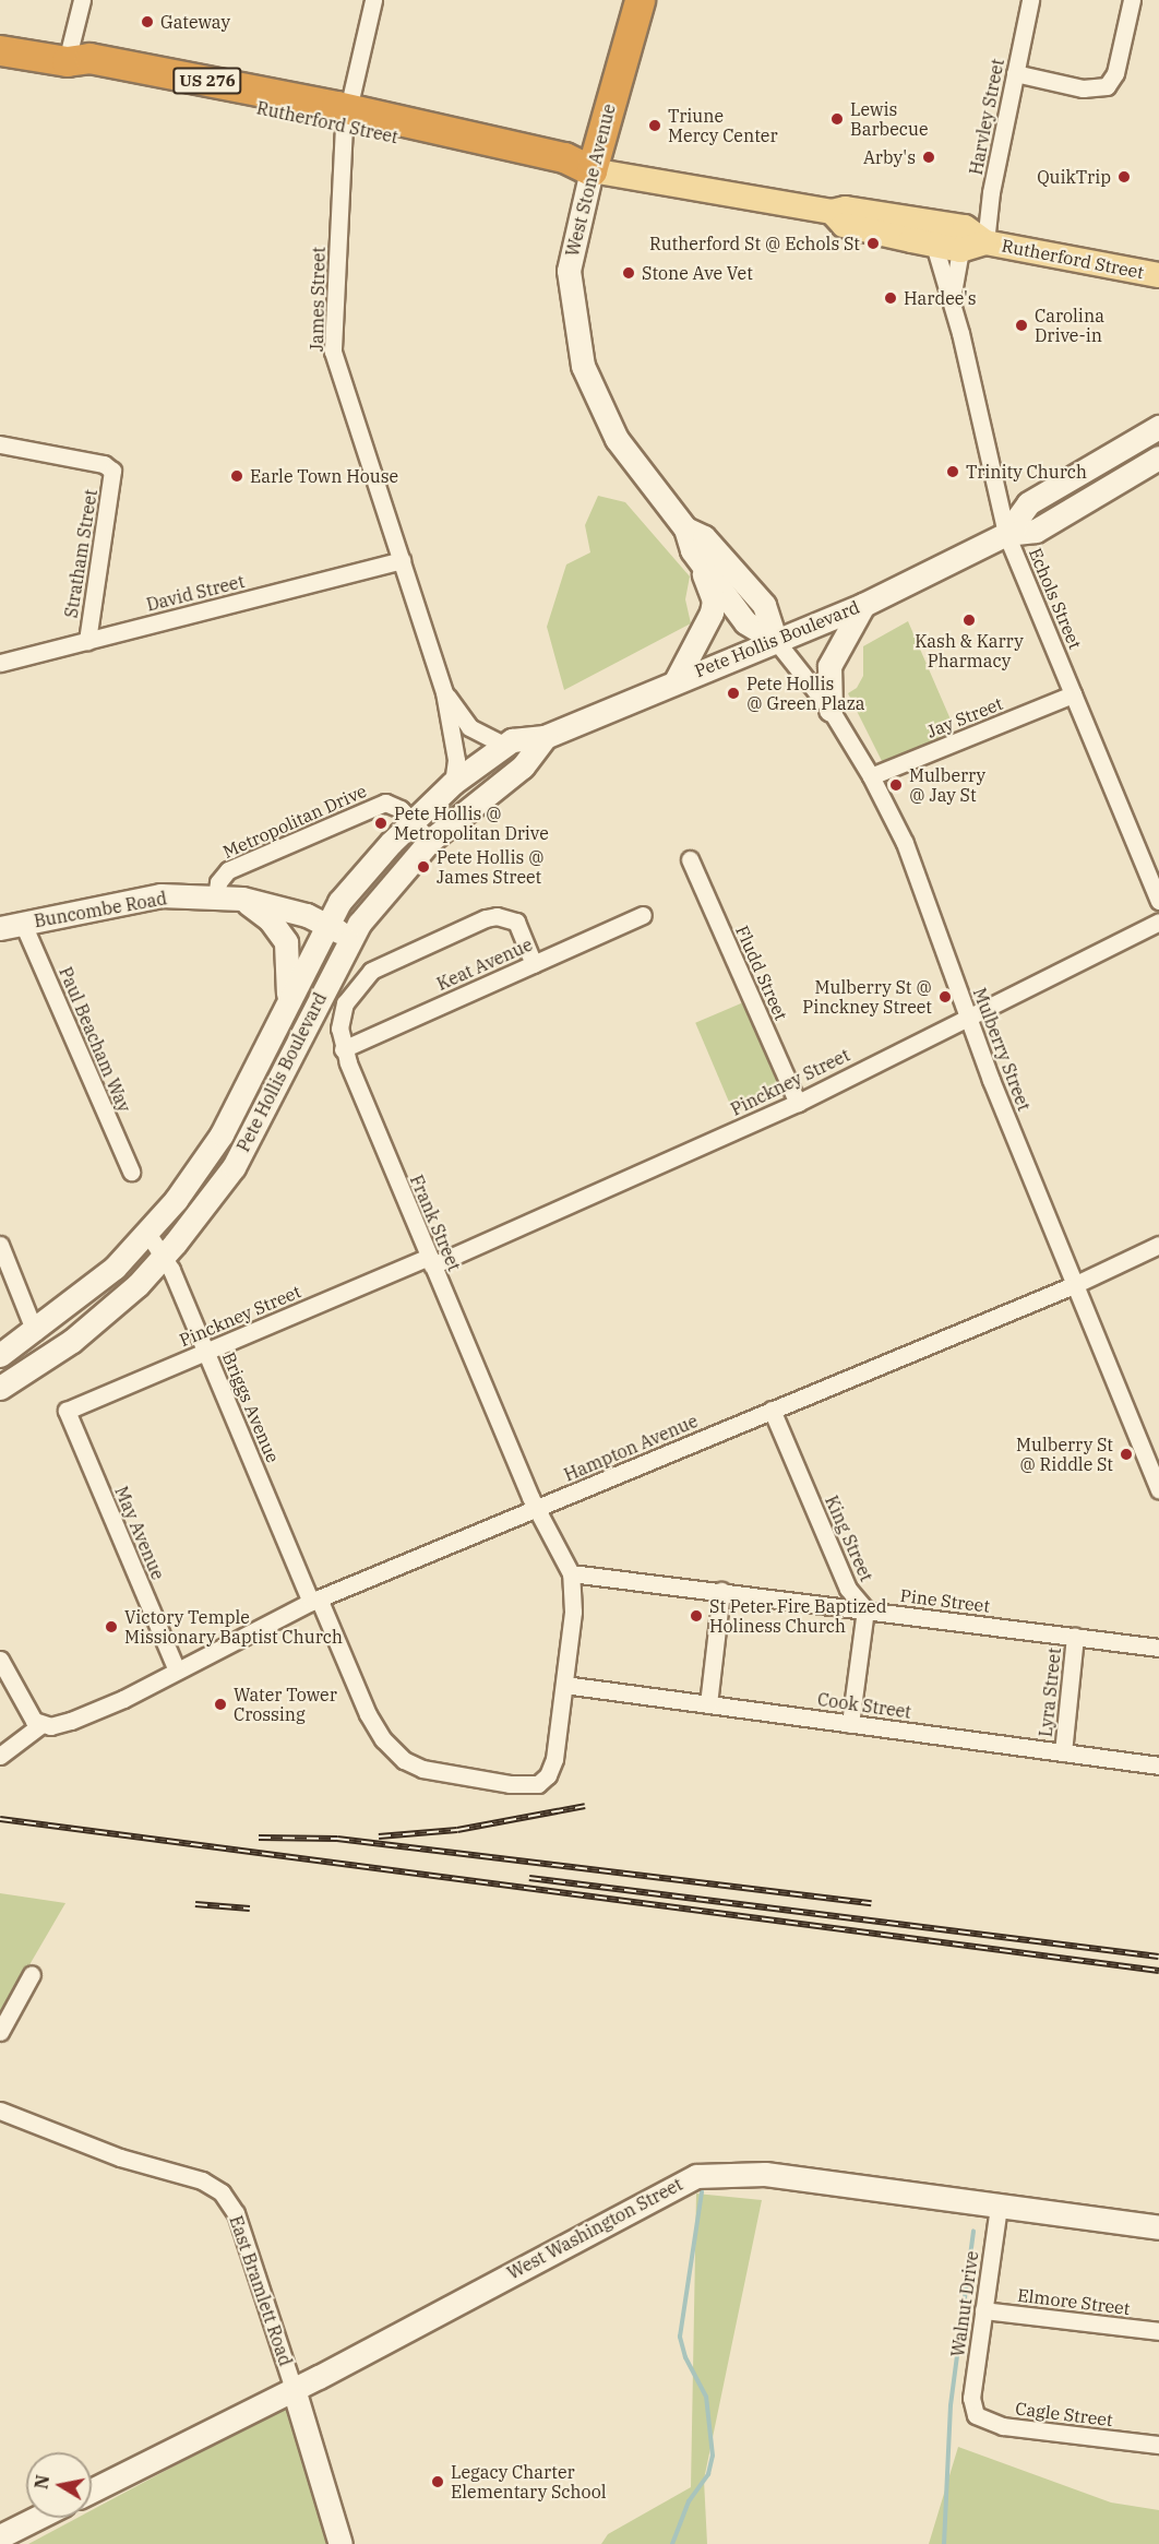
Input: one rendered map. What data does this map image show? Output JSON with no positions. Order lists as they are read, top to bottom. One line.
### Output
{"streets":{"highway":["US 276","Rutherford Street","West Stone Avenue"],"main road":["Pete Hollis Boulevard","Buncombe Road","West Washington Street","East Bramlett Road"],"street":["Harvley Street","James Street","Stratham Street","David Street","Echols Street","Jay Street","Metropolitan Drive","Keat Avenue","Fludd Street","Paul Beacham Way","Mulberry Street","Pinckney Street","Frank Street","Briggs Avenue","Hampton Avenue","May Avenue","King Street","Pine Street","Lyra Street","Cook Street","Elmore Street","Walnut Drive","Cagle Street"]},"crossings":[["Harvley Street","Rutherford Street"],["Rutherford Street","West Stone Avenue"],["Rutherford Street","James Street"],["Rutherford Street","Echols Street"],["West Stone Avenue","Pete Hollis Boulevard"],["West Stone Avenue","Mulberry Street"],["James Street","David Street"],["James Street","Pete Hollis Boulevard"],["Stratham Street","David Street"],["Echols Street","Pete Hollis Boulevard"],["Echols Street","Jay Street"],["Pete Hollis Boulevard","Metropolitan Drive"],["Pete Hollis Boulevard","Buncombe Road"],["Pete Hollis Boulevard","Mulberry Street"],["Pete Hollis Boulevard","Briggs Avenue"],["Jay Street","Mulberry Street"],["Metropolitan Drive","Buncombe Road"],["Buncombe Road","Paul Beacham Way"],["Keat Avenue","Frank Street"],["Fludd Street","Pinckney Street"],["Mulberry Street","Pinckney Street"],["Mulberry Street","Hampton Avenue"],["Pinckney Street","Frank Street"],["Pinckney Street","Briggs Avenue"],["Pinckney Street","May Avenue"],["Frank Street","Briggs Avenue"],["Frank Street","Hampton Avenue"],["Frank Street","Pine Street"],["Frank Street","Cook Street"],["Briggs Avenue","Hampton Avenue"],["Briggs Avenue","Cook Street"],["Hampton Avenue","May Avenue"],["Hampton Avenue","King Street"],["King Street","Pine Street"],["King Street","Cook Street"],["Pine Street","Lyra Street"],["Lyra Street","Cook Street"],["West Washington Street","East Bramlett Road"],["West Washington Street","Walnut Drive"],["Elmore Street","Walnut Drive"],["Walnut Drive","Cagle Street"]],"places":["Gateway","Lewis Barbecue","Triune Mercy Center","Arby's","QuikTrip","Rutherford St @ Echols St","Stone Ave Vet","Hardee's","Carolina Drive-in","Trinity Church","Earle Town House","Kash & Karry Pharmacy","Pete Hollis @ Green Plaza","Mulberry @ Jay St","Pete Hollis @ Metropolitan Drive","Pete Hollis @ James Street","Mulberry St @ Pinckney Street","Mulberry St @ Riddle St","St Peter Fire Baptized Holiness Church","Victory Temple Missionary Baptist Church","Water Tower Crossing","Legacy Charter Elementary School"],"north":"left"}
